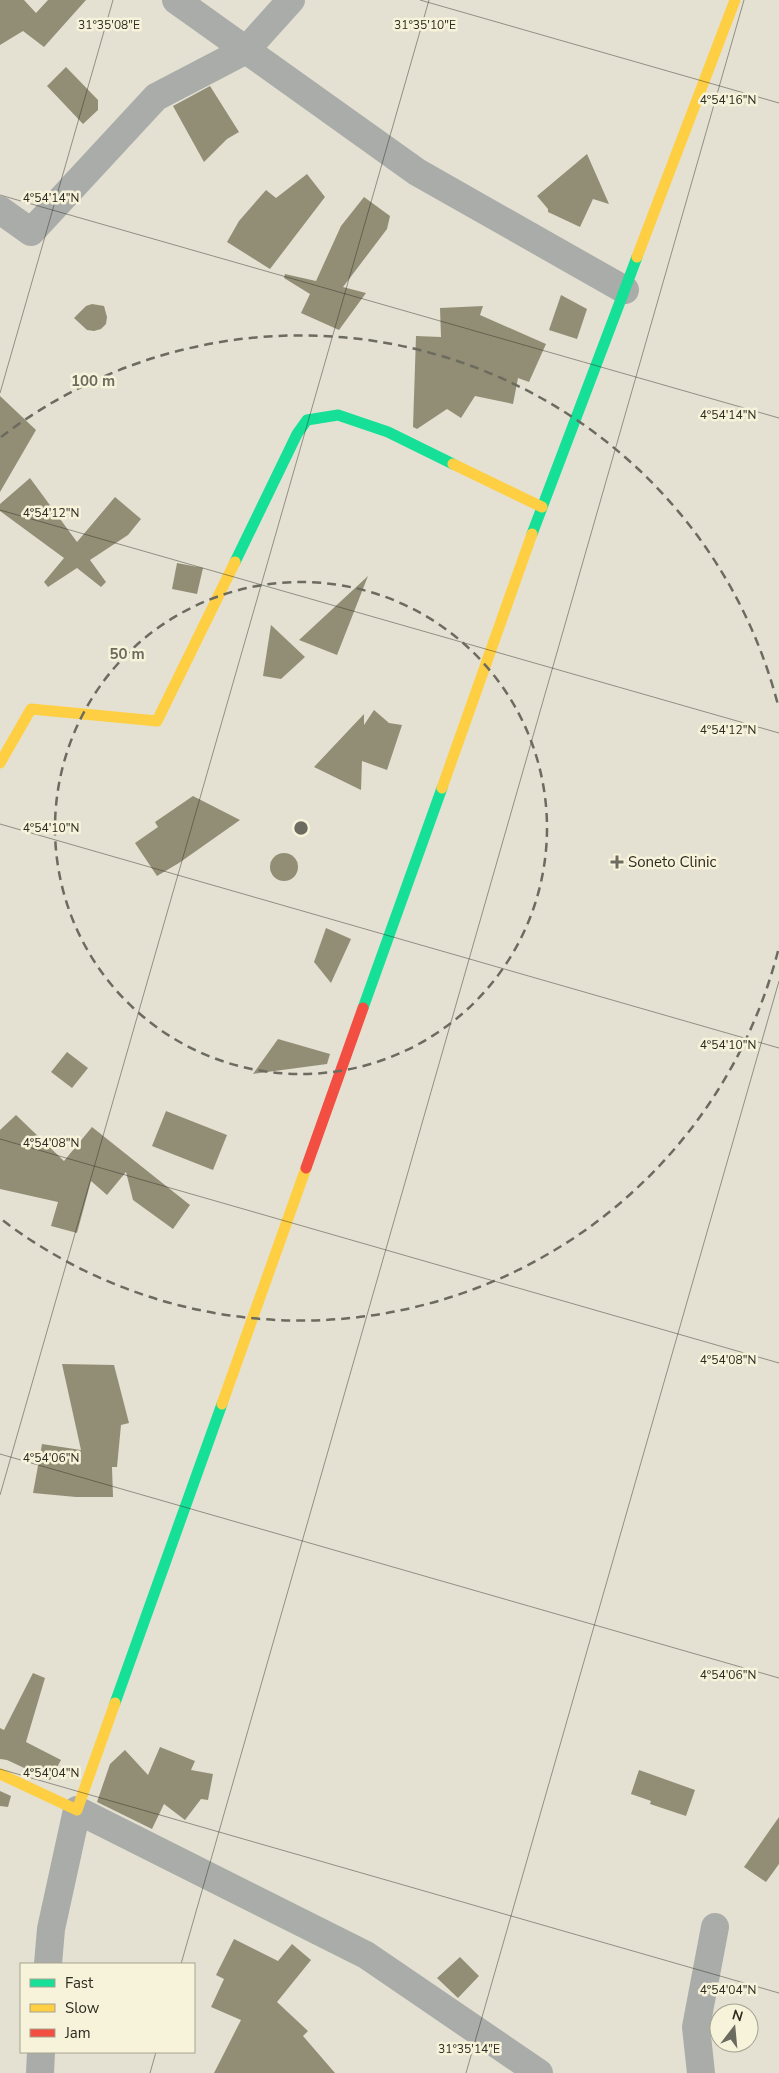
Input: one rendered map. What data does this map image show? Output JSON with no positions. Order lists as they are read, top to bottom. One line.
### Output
{"places":{"health":["Soneto Clinic"]},"legend":["Fast","Slow","Jam"],"north":"top","coordinates":["31°35'08\"E","31°35'10\"E","4°54'16\"N","4°54'14\"N","4°54'12\"N","4°54'10\"N","4°54'08\"N","4°54'06\"N","4°54'04\"N","31°35'14\"E"],"rings":["100 m","50 m"]}
